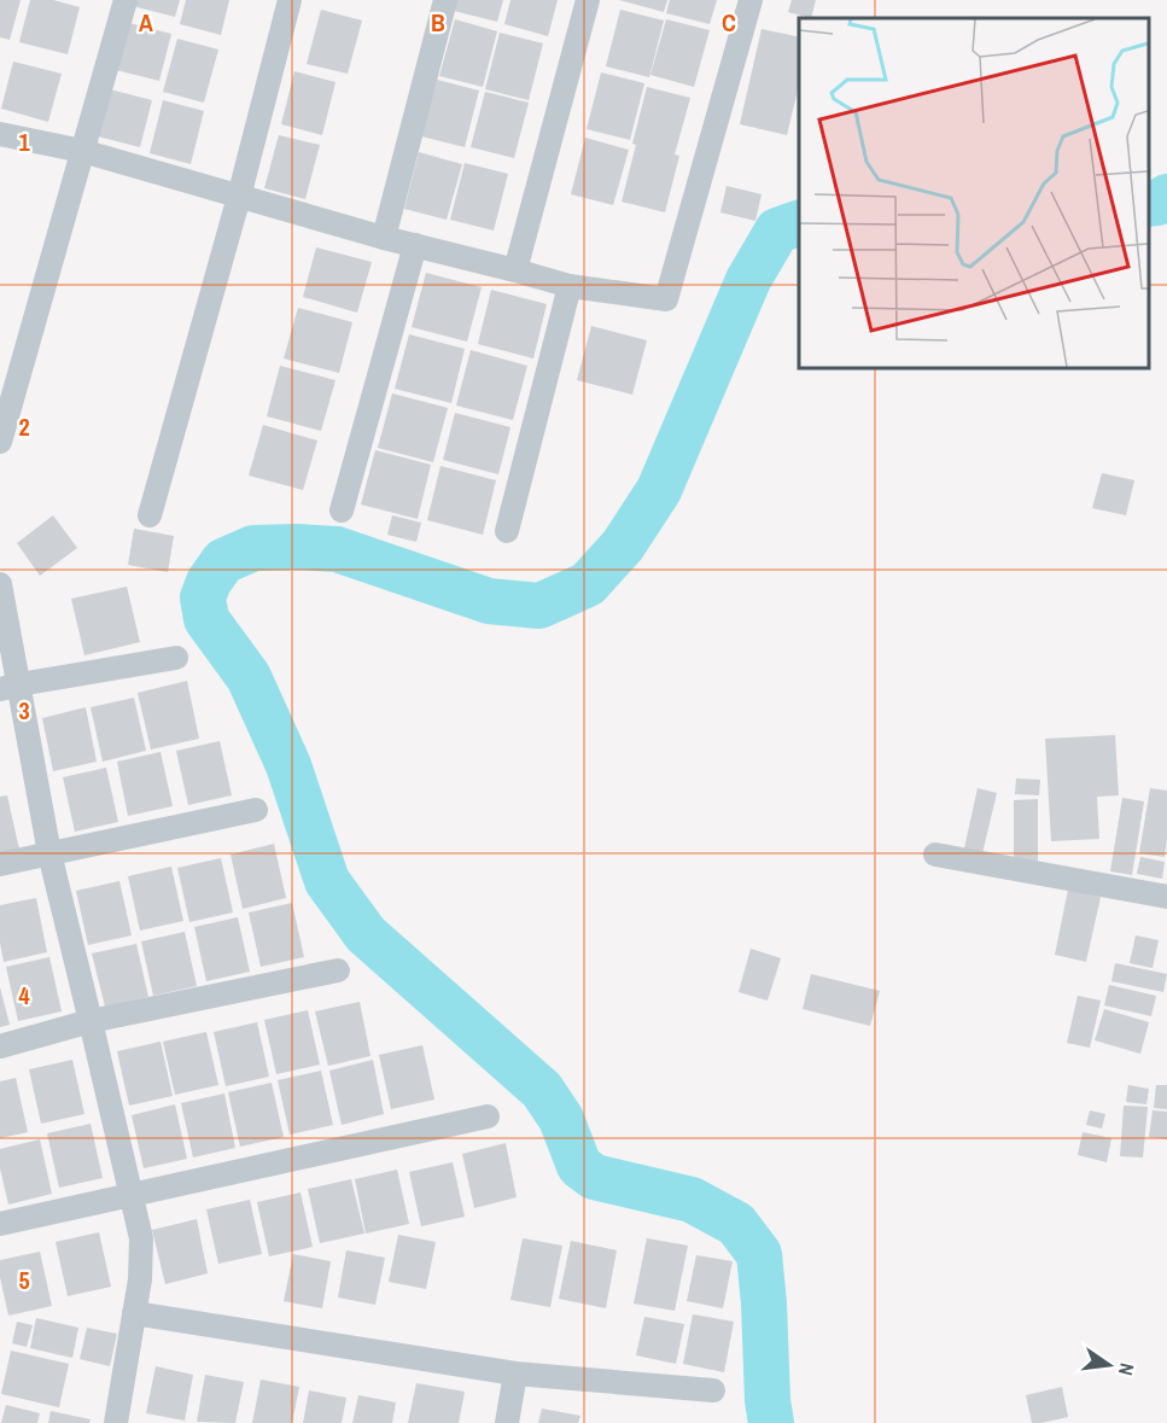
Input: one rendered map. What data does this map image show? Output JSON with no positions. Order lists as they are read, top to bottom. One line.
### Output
{"north":"right","grid":{"columns":["A","B","C"],"rows":["1","2","3","4","5"]}}
